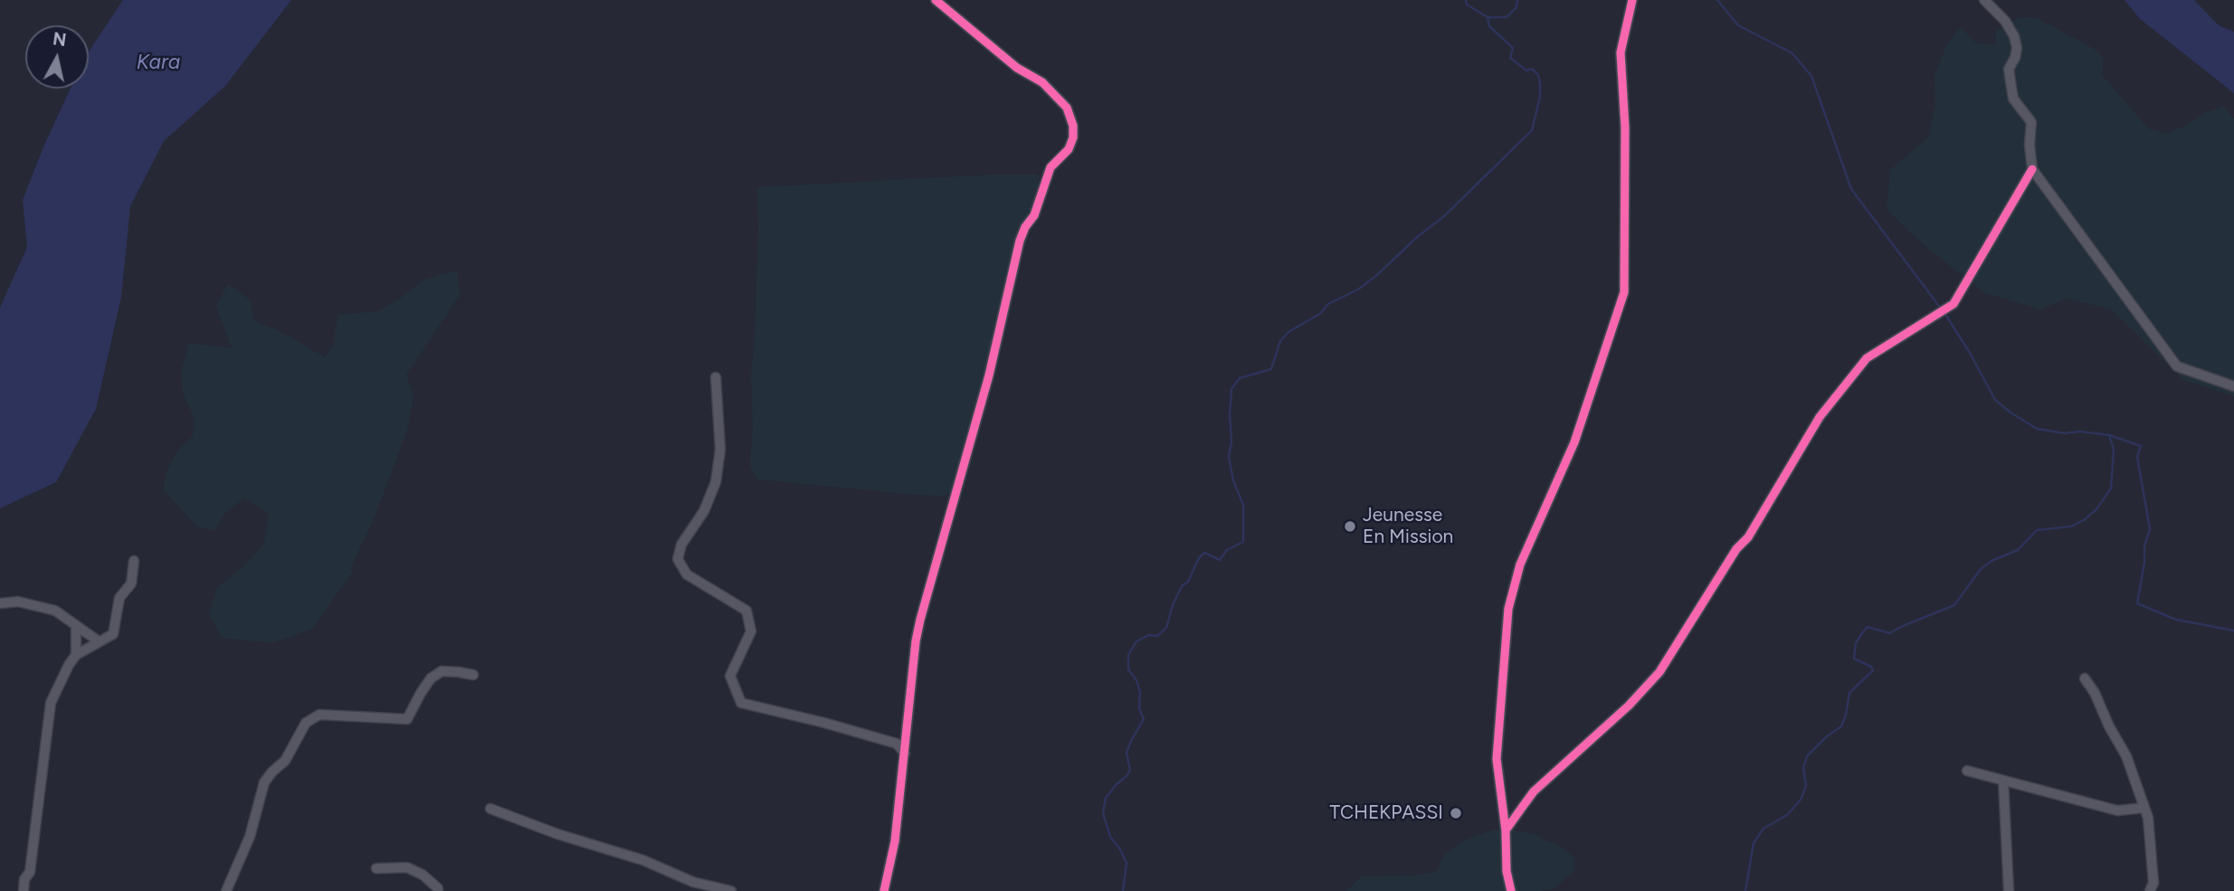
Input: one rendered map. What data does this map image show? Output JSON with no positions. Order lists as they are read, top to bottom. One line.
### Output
{"water":["Kara"],"places":["Jeunesse En Mission","TCHEKPASSI"],"north":"top"}
